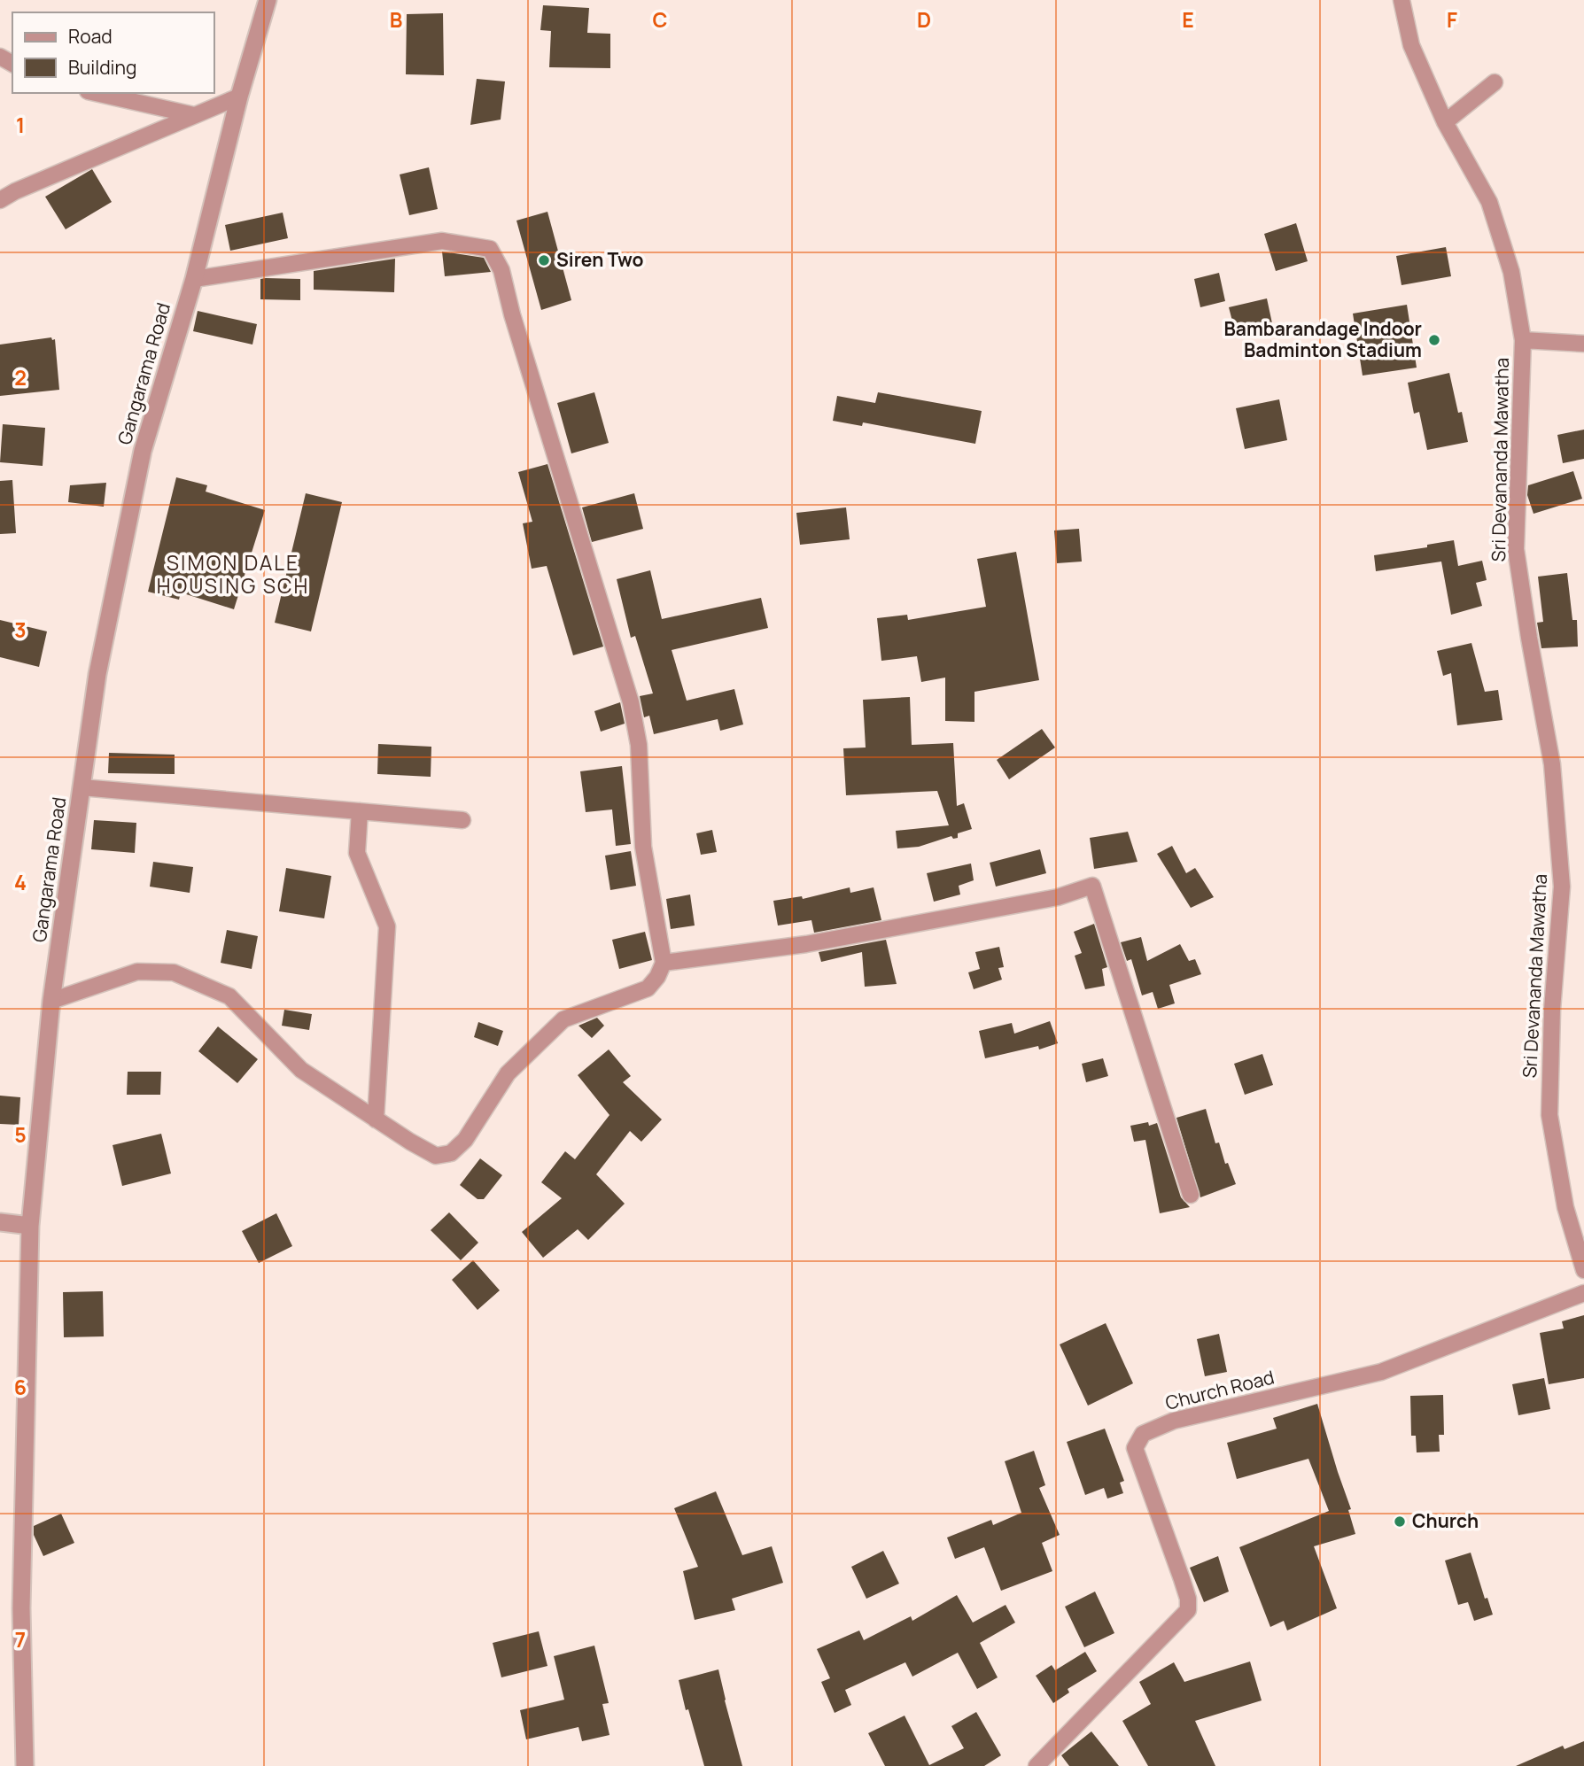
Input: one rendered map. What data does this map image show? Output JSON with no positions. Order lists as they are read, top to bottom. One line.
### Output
{"streets":{"street":["Gangarama Road","Sri Devananda Mawatha","Church Road"]},"districts":["SIMON DALE HOUSING SCH"],"places":["Siren Two","Bambarandage Indoor Badminton Stadium","Church"],"legend":["Road","Building"],"grid":{"columns":["B","C","D","E","F"],"rows":["1","2","3","4","5","6","7"]}}
